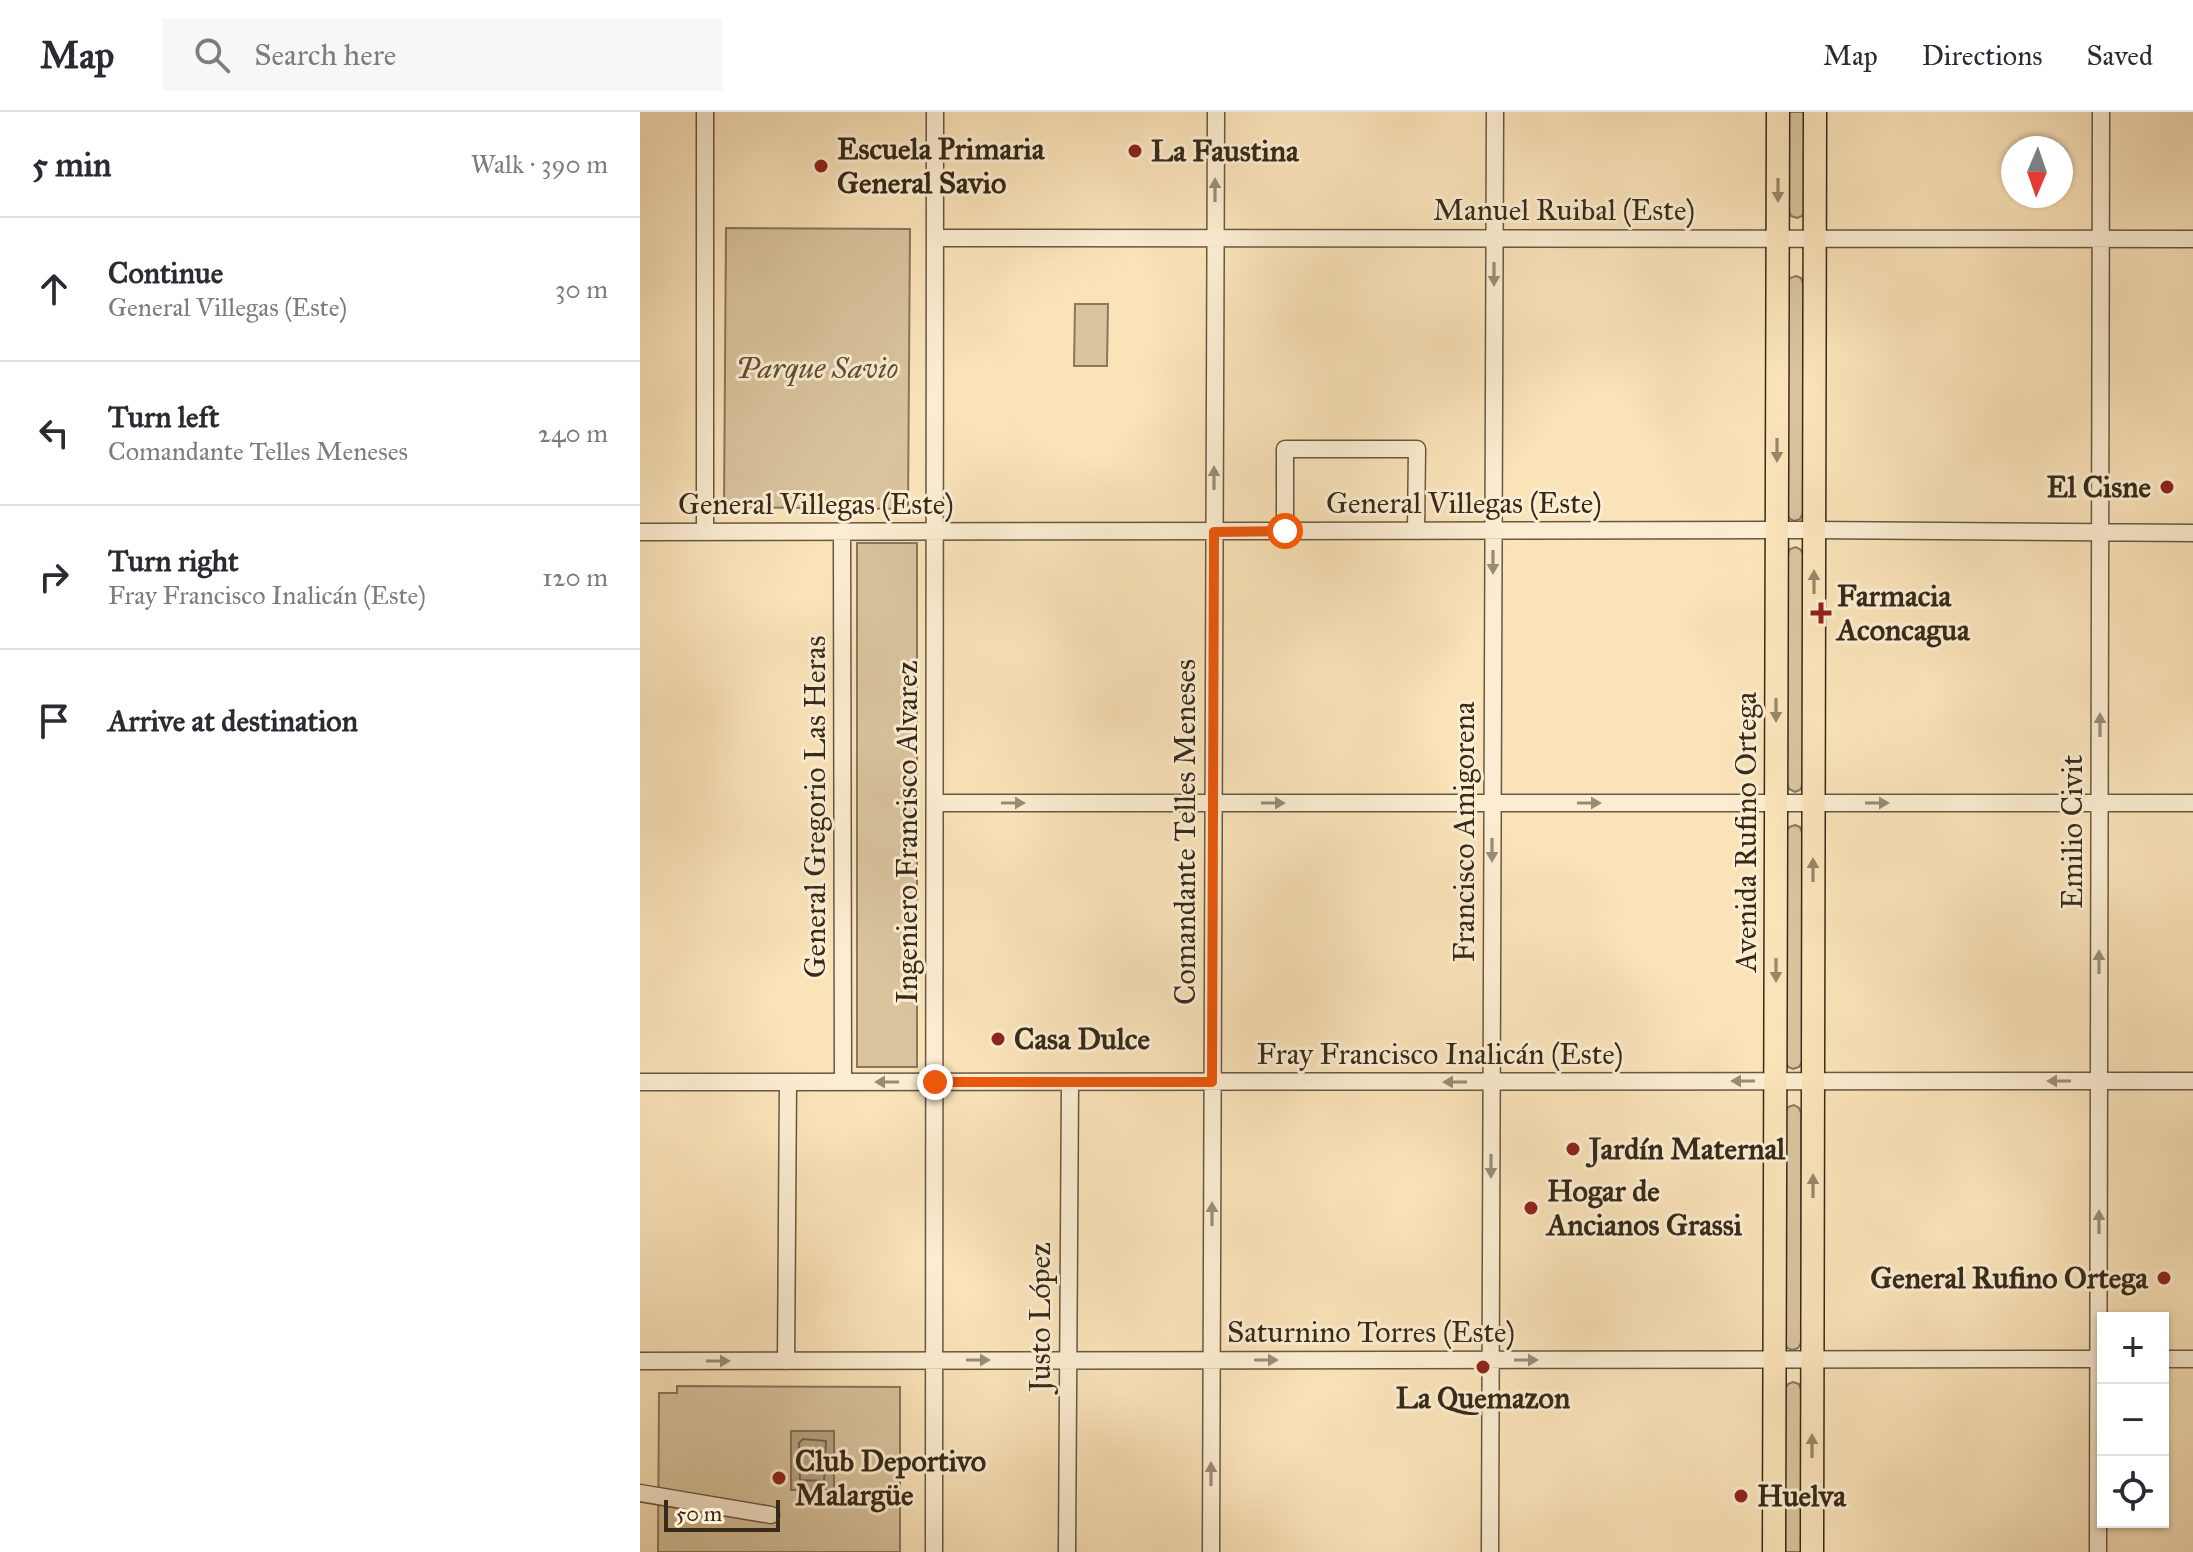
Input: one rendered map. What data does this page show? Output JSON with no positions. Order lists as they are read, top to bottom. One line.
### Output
{"streets":{"main road":["Avenida Rufino Ortega"],"street":["Manuel Ruibal (Este)","General Villegas (Este)","General Gregorio Las Heras","Ingeniero Francisco Alvarez","Comandante Telles Meneses","Francisco Amigorena","Emilio Civit","Fray Francisco Inalicán (Este)","Justo López","Saturnino Torres (Este)"]},"crossings":[["Manuel Ruibal (Este)","Ingeniero Francisco Alvarez"],["Manuel Ruibal (Este)","Comandante Telles Meneses"],["Manuel Ruibal (Este)","Francisco Amigorena"],["Manuel Ruibal (Este)","Avenida Rufino Ortega"],["Manuel Ruibal (Este)","Emilio Civit"],["General Villegas (Este)","General Gregorio Las Heras"],["General Villegas (Este)","Ingeniero Francisco Alvarez"],["General Villegas (Este)","Comandante Telles Meneses"],["General Villegas (Este)","Francisco Amigorena"],["General Villegas (Este)","Avenida Rufino Ortega"],["General Villegas (Este)","Emilio Civit"],["General Gregorio Las Heras","Fray Francisco Inalicán (Este)"],["Ingeniero Francisco Alvarez","Fray Francisco Inalicán (Este)"],["Ingeniero Francisco Alvarez","Saturnino Torres (Este)"],["Comandante Telles Meneses","Fray Francisco Inalicán (Este)"],["Comandante Telles Meneses","Saturnino Torres (Este)"],["Francisco Amigorena","Fray Francisco Inalicán (Este)"],["Francisco Amigorena","Saturnino Torres (Este)"],["Avenida Rufino Ortega","Fray Francisco Inalicán (Este)"],["Avenida Rufino Ortega","Saturnino Torres (Este)"],["Emilio Civit","Fray Francisco Inalicán (Este)"],["Fray Francisco Inalicán (Este)","Justo López"],["Justo López","Saturnino Torres (Este)"]],"one_way":["Comandante Telles Meneses","Francisco Amigorena","Emilio Civit","Fray Francisco Inalicán (Este)","Saturnino Torres (Este)"],"parks":["Parque Savio"],"places":{"other":["La Faustina","Escuela Primaria General Savio","El Cisne","Casa Dulce","Jardín Maternal","Hogar de Ancianos Grassi","General Rufino Ortega","La Quemazon","Club Deportivo Malargüe","Huelva"],"health":["Farmacia Aconcagua"]},"scale_bar":"50 m","north":"bottom","page":{"header":"Map","search":"Search here","nav":["Map","Directions","Saved"],"heading":["5 min","Walk · 390 m"],"list":[["Continue","General Villegas (Este)","30 m"],["Turn left","Comandante Telles Meneses","240 m"],["Turn right","Fray Francisco Inalicán (Este)","120 m"],"Arrive at destination"],"map_buttons":["+","−"],"scale":"50 m"}}
